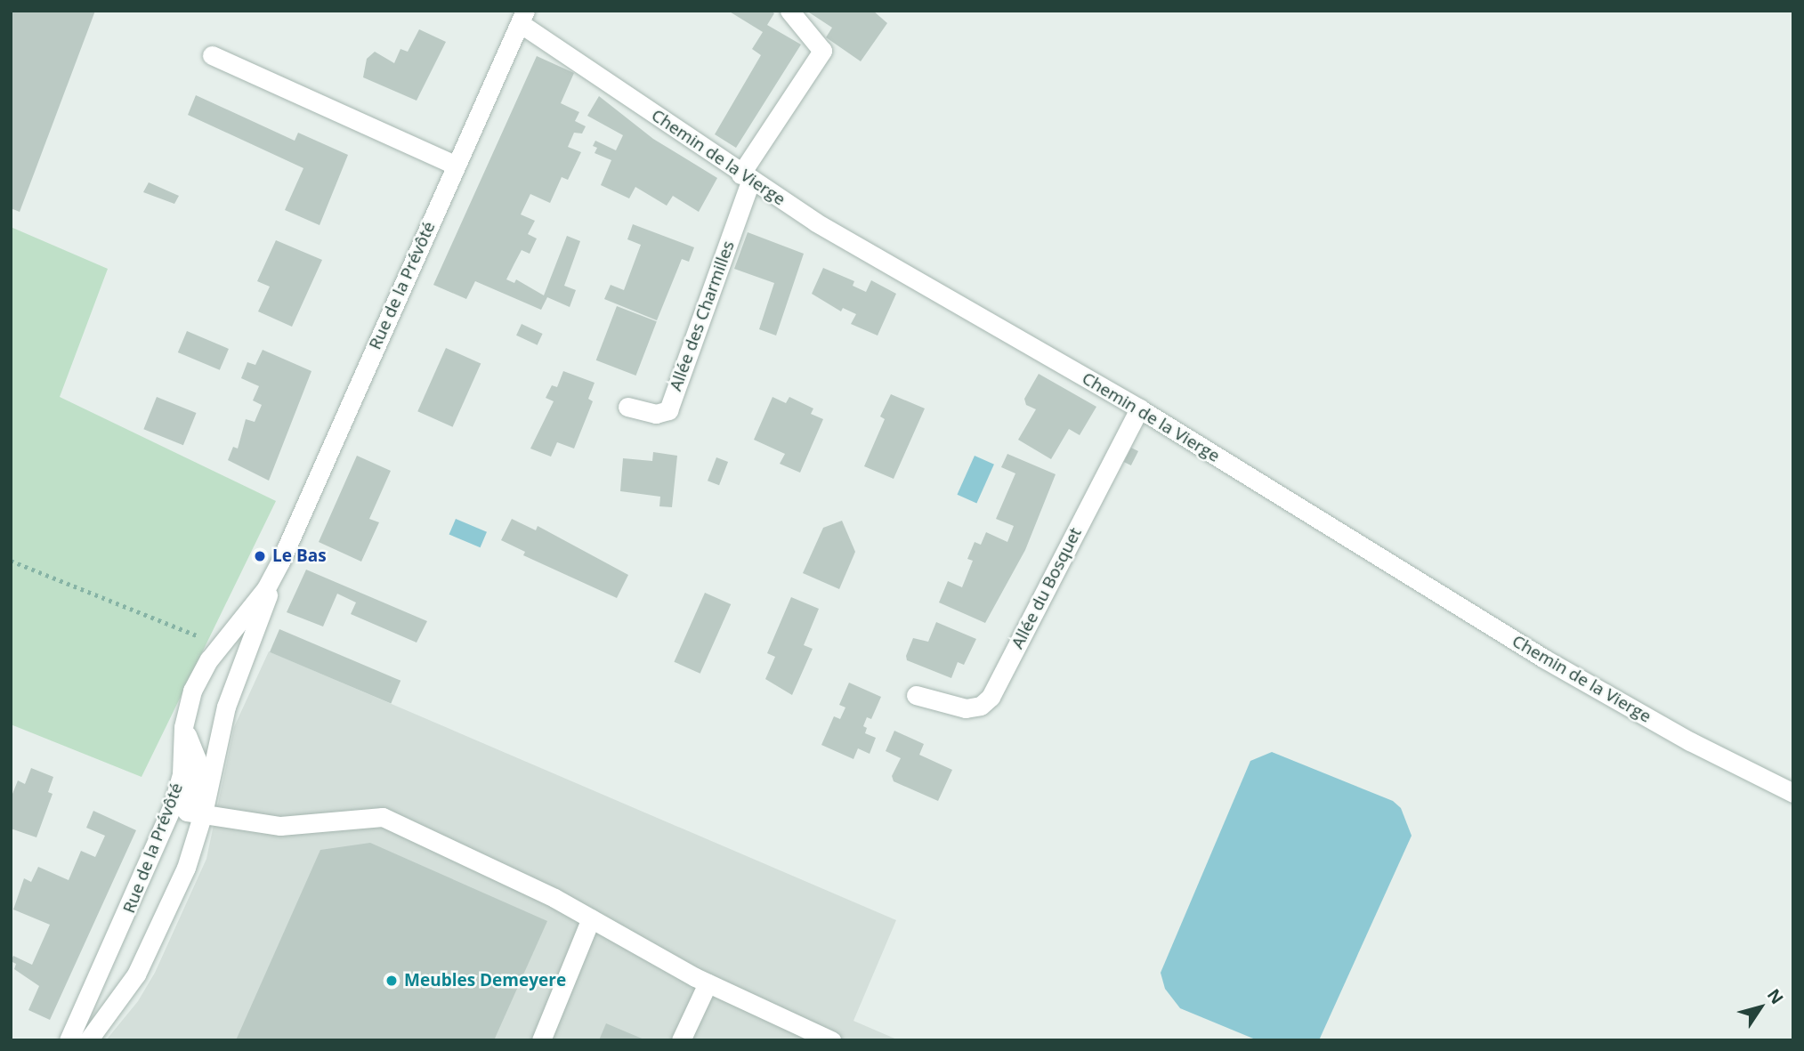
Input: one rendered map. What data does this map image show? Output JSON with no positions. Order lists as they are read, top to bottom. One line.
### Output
{"streets":{"street":["Chemin de la Vierge","Rue de la Prévôté","Allée des Charmilles","Allée du Bosquet"]},"crossings":[["Chemin de la Vierge","Rue de la Prévôté"],["Chemin de la Vierge","Allée des Charmilles"],["Chemin de la Vierge","Allée du Bosquet"]],"places":["Le Bas","Meubles Demeyere"],"north":"top right"}
